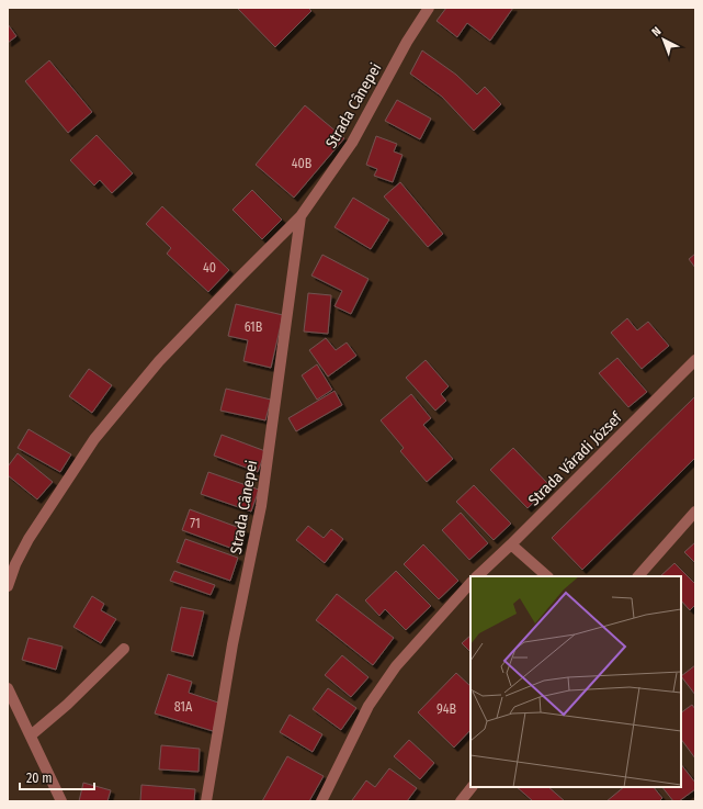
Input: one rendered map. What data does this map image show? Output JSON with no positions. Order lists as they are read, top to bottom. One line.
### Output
{"streets":{"street":["Strada Cânepei","Strada Váradi József"]},"house_numbers":["40B","40","61B","71","81A","94B"],"scale_bar":"20 m","north":"top left"}
